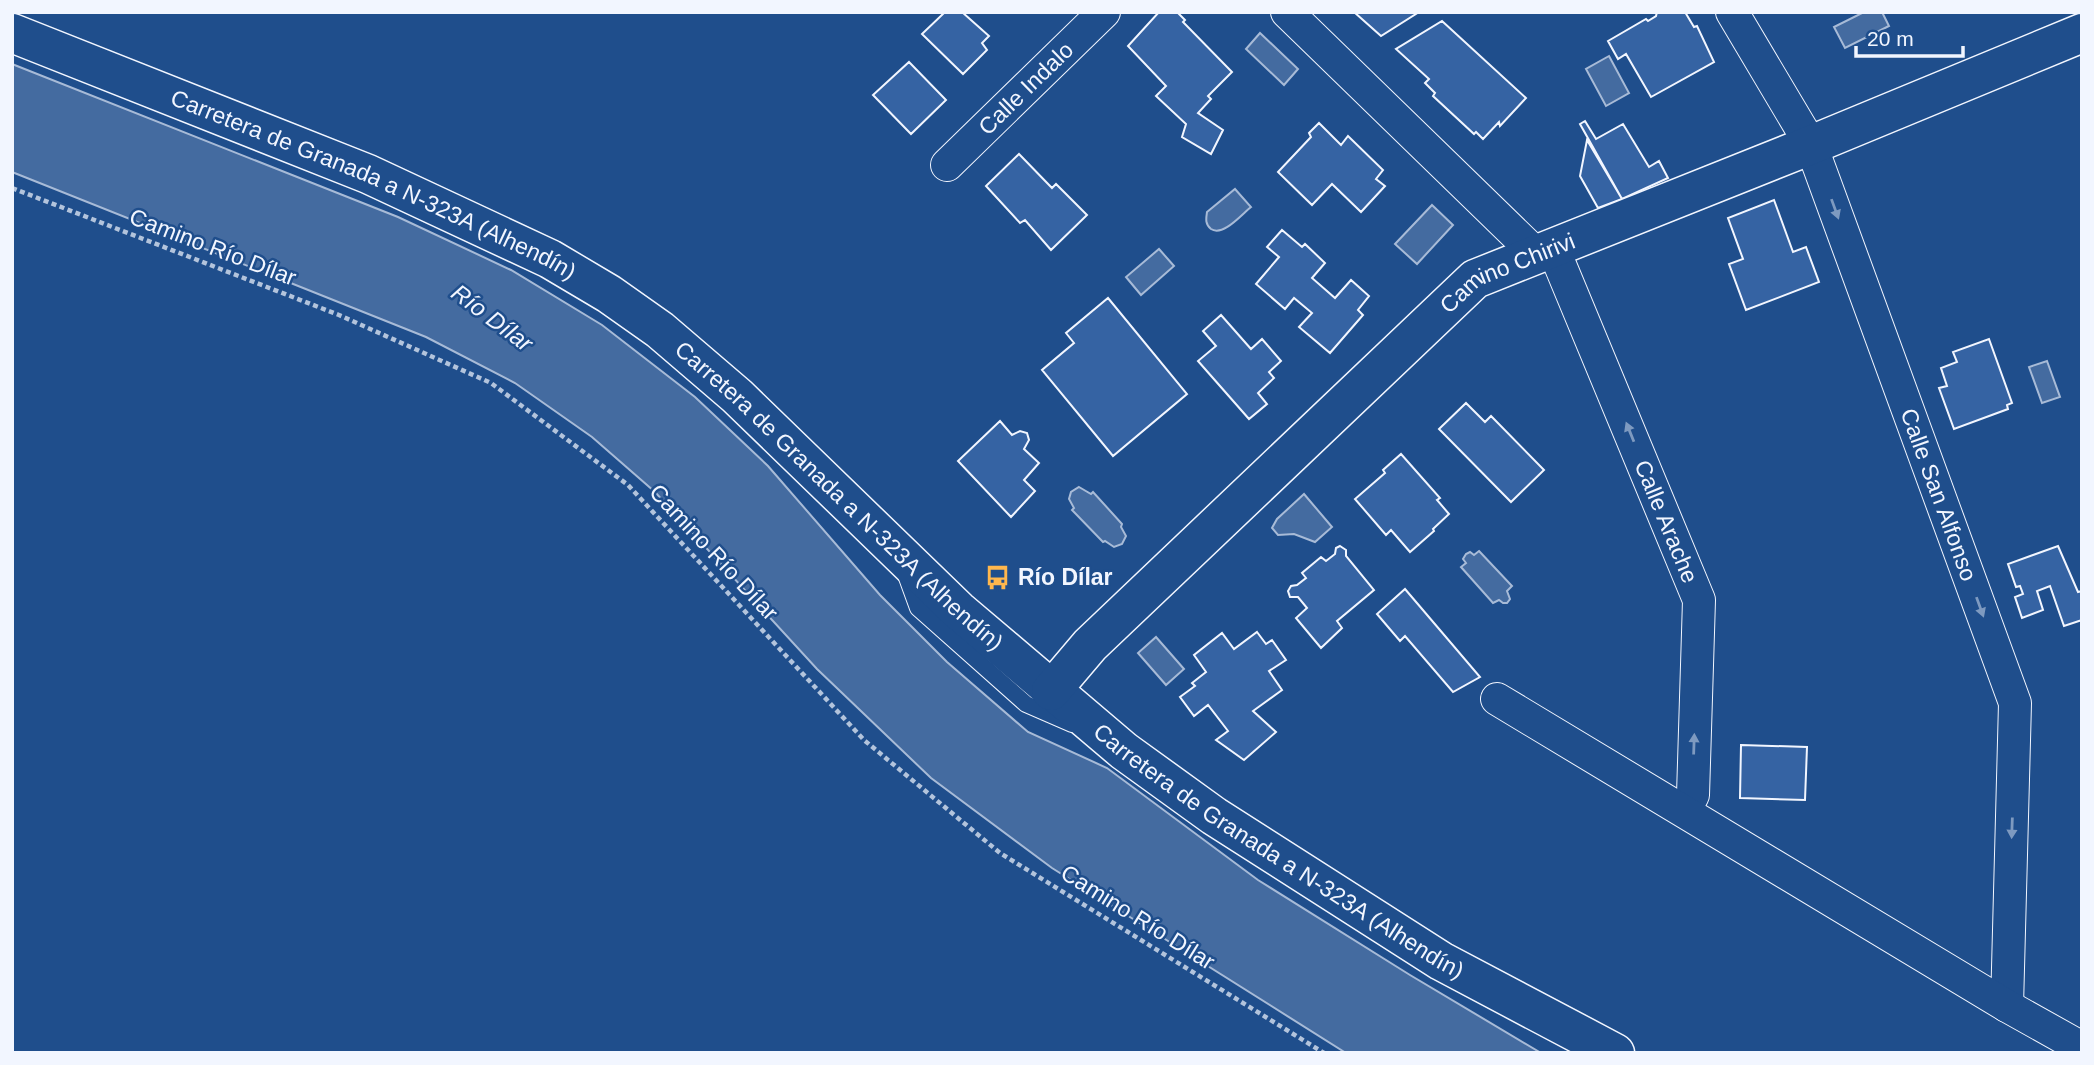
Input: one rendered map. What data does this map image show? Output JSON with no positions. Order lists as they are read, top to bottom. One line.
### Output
{"streets":{"street":["Calle Indalo","Carretera de Granada a N-323A (Alhendín)","Camino Chirivi","Calle San Alfonso","Calle Arache"],"path":["Camino Río Dílar"]},"crossings":[["Carretera de Granada a N-323A (Alhendín)","Camino Chirivi"],["Camino Chirivi","Calle San Alfonso"],["Camino Chirivi","Calle Arache"]],"one_way":["Calle San Alfonso","Calle Arache"],"water":["Río Dílar"],"places":{"bus stop":["Río Dílar"]},"scale_bar":"20 m"}
